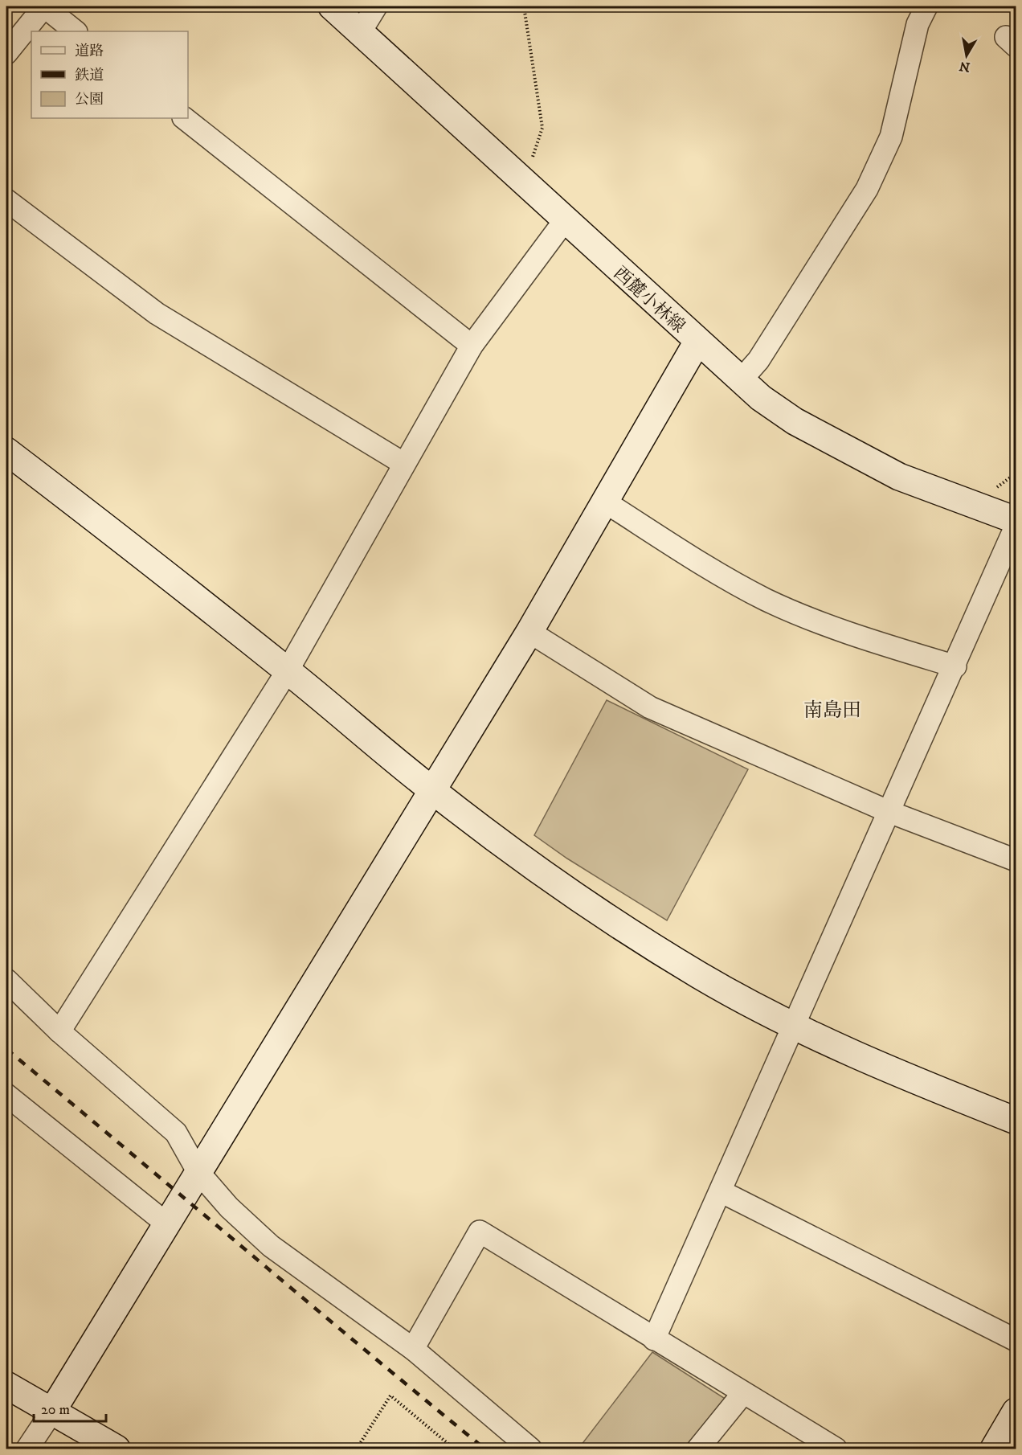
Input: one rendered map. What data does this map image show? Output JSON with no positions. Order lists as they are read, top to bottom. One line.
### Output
{"streets":{"street":["西麓小林線"]},"districts":["南島田"],"legend":["道路","鉄道","公園"],"scale_bar":"20 m","north":"bottom"}
